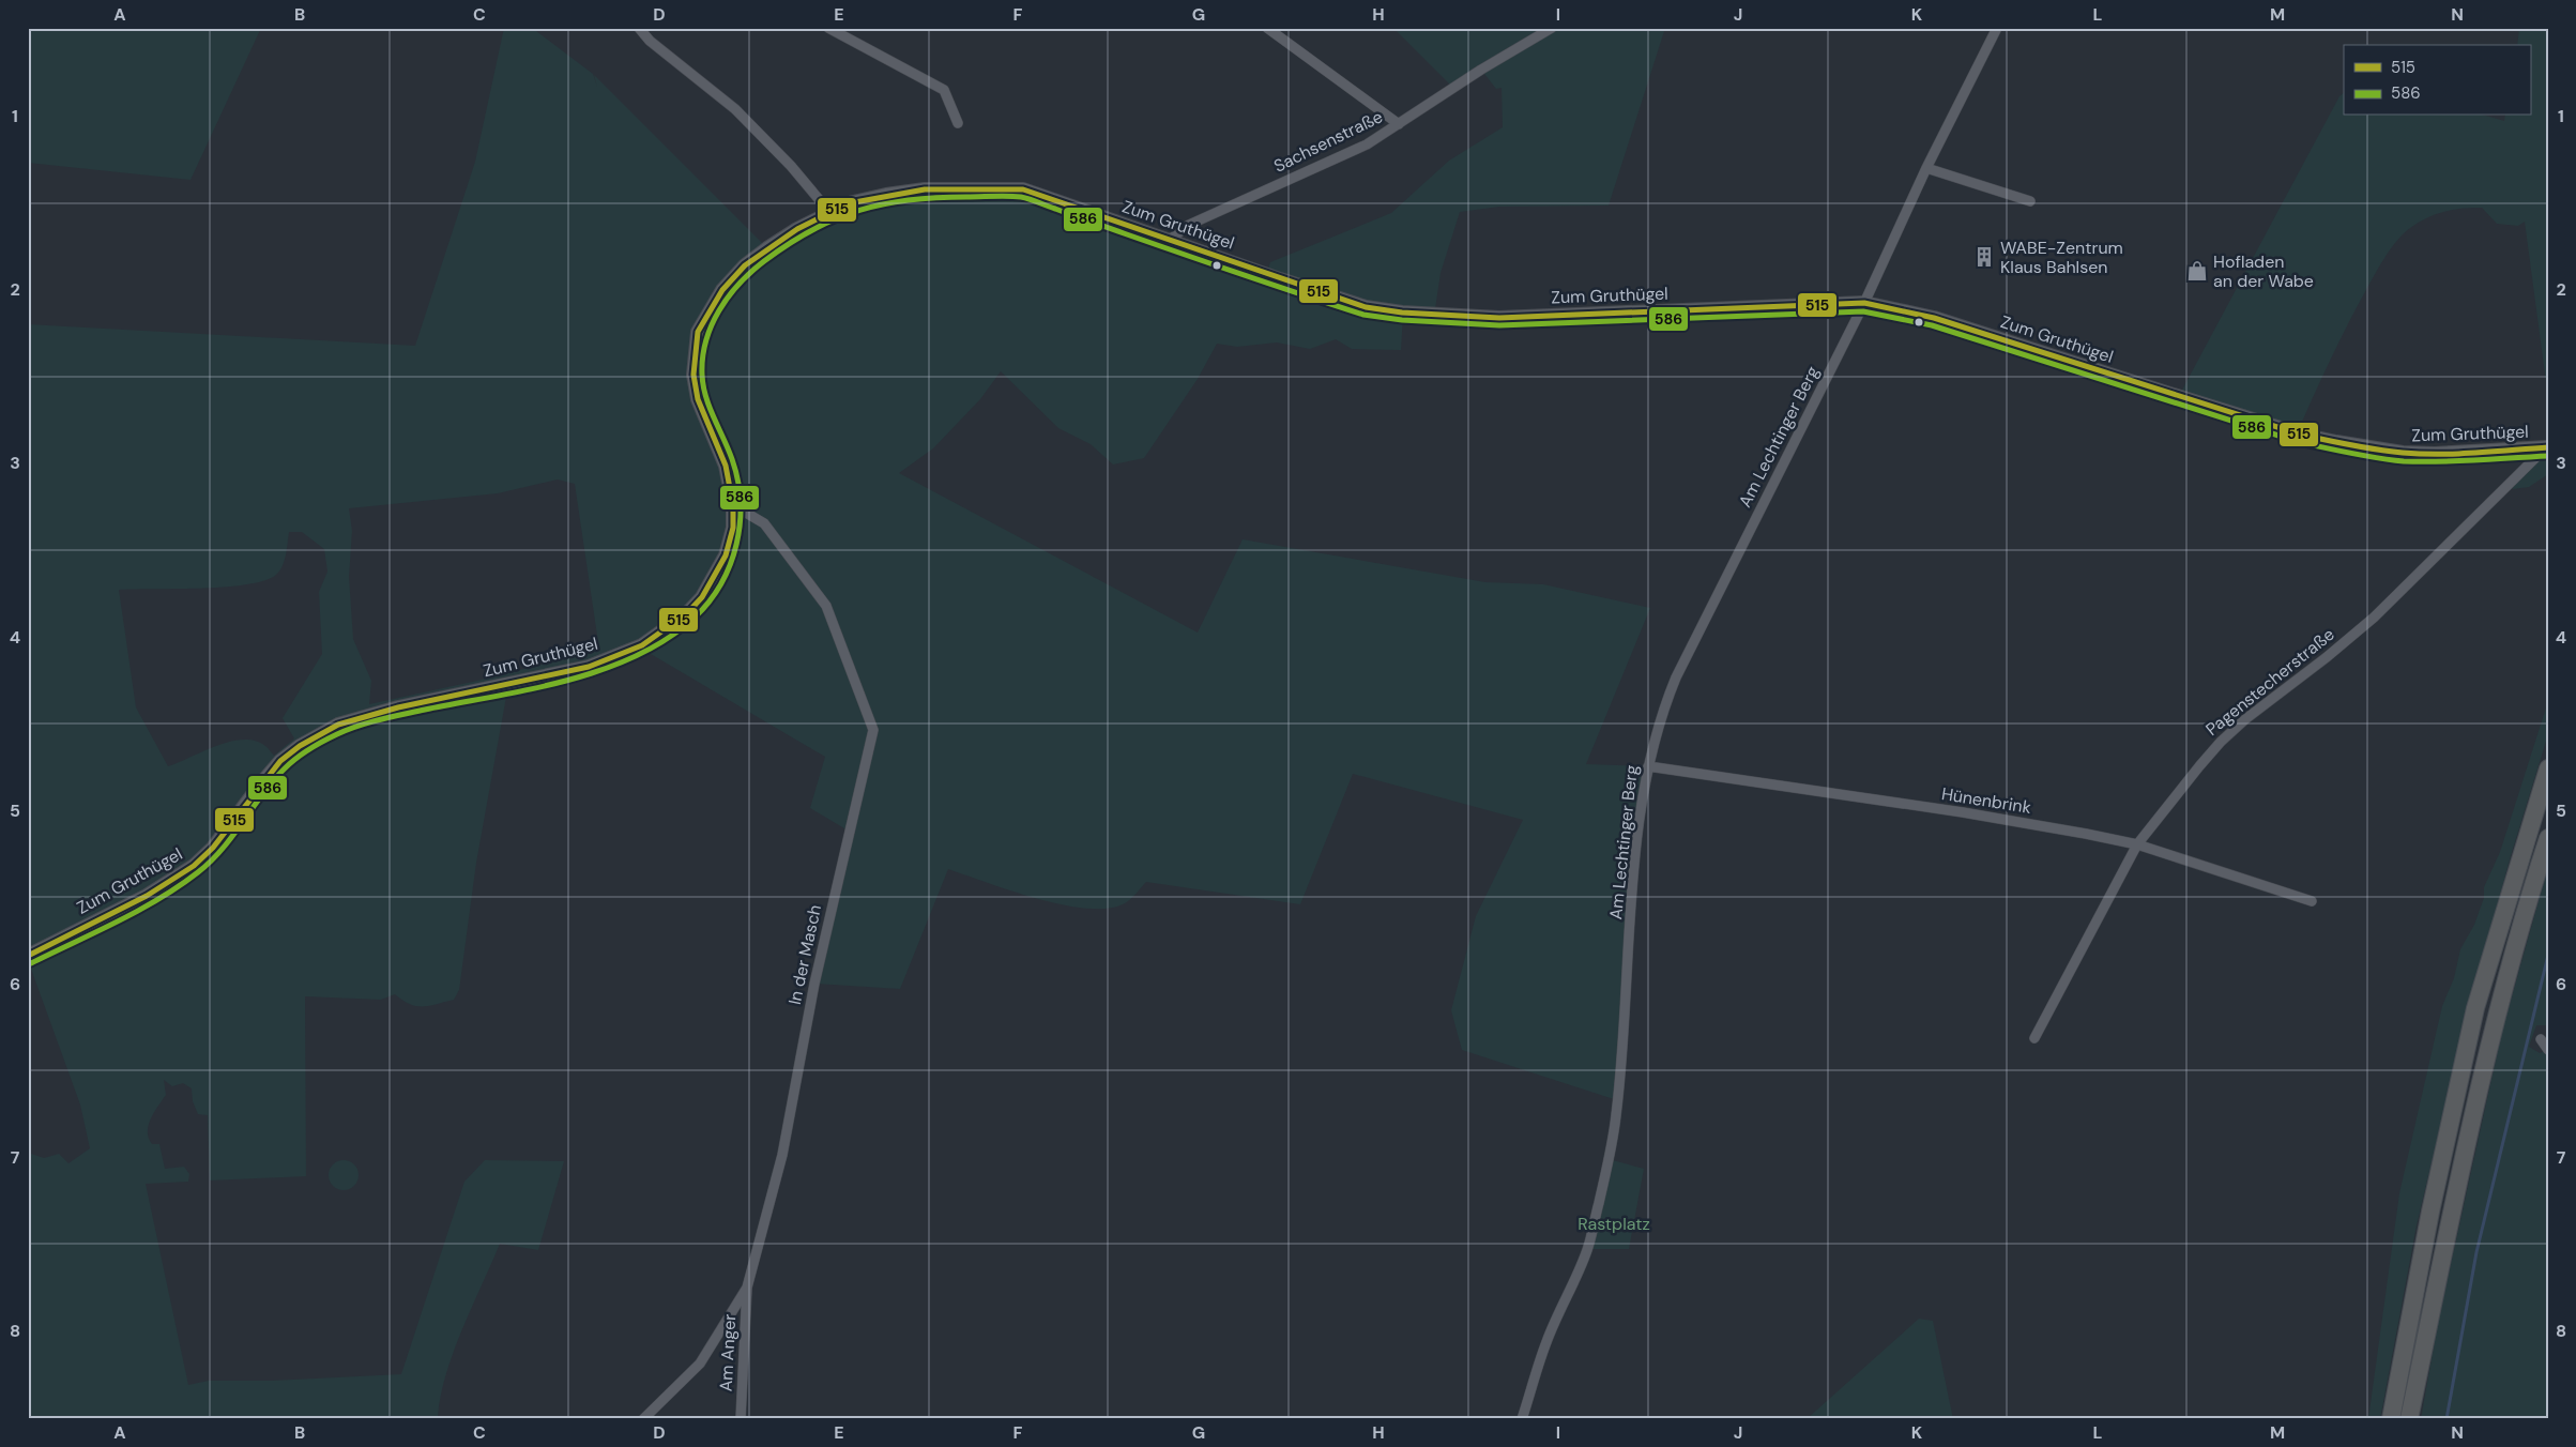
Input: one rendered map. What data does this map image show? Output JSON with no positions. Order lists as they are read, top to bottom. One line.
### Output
{"streets":{"street":["Sachsenstraße","Zum Gruthügel","Am Lechtinger Berg","Pagenstecherstraße","Hünenbrink","In der Masch","Am Anger"]},"crossings":[["Sachsenstraße","Zum Gruthügel"],["Zum Gruthügel","Am Lechtinger Berg"],["Zum Gruthügel","Pagenstecherstraße"],["Zum Gruthügel","In der Masch"],["Am Lechtinger Berg","Hünenbrink"],["Pagenstecherstraße","Hünenbrink"],["In der Masch","Am Anger"]],"parks":["Rastplatz"],"places":{"building":["WABE-Zentrum Klaus Bahlsen"],"shop":["Hofladen an der Wabe"]},"lines":["transit line 515","transit line 586"],"legend":["515","586"],"grid":{"columns":["A","B","C","D","E","F","G","H","I","J","K","L","M","N"],"rows":["1","2","3","4","5","6","7","8"]}}
